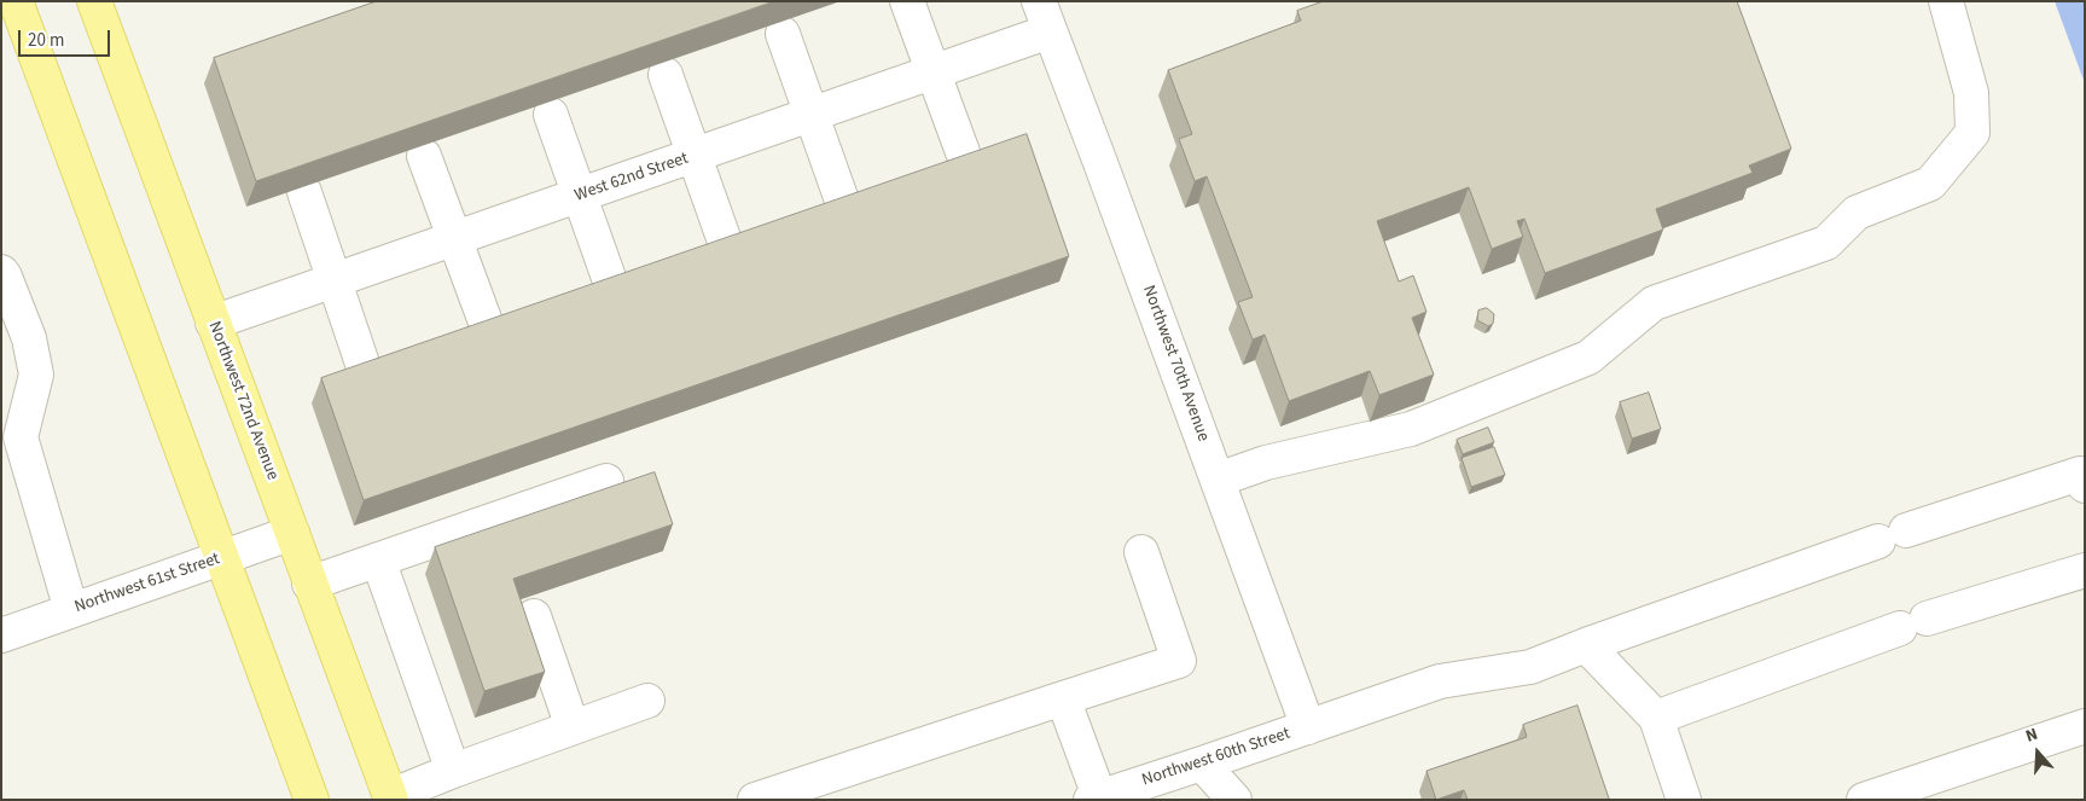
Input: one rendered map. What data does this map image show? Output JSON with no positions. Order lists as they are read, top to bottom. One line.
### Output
{"streets":{"main road":["Northwest 72nd Avenue"],"street":["West 62nd Street","Northwest 70th Avenue","Northwest 61st Street","Northwest 60th Street"]},"crossings":[["West 62nd Street","Northwest 70th Avenue"],["West 62nd Street","Northwest 72nd Avenue"],["Northwest 70th Avenue","Northwest 60th Street"],["Northwest 72nd Avenue","Northwest 61st Street"]],"scale_bar":"20 m","north":"top"}
